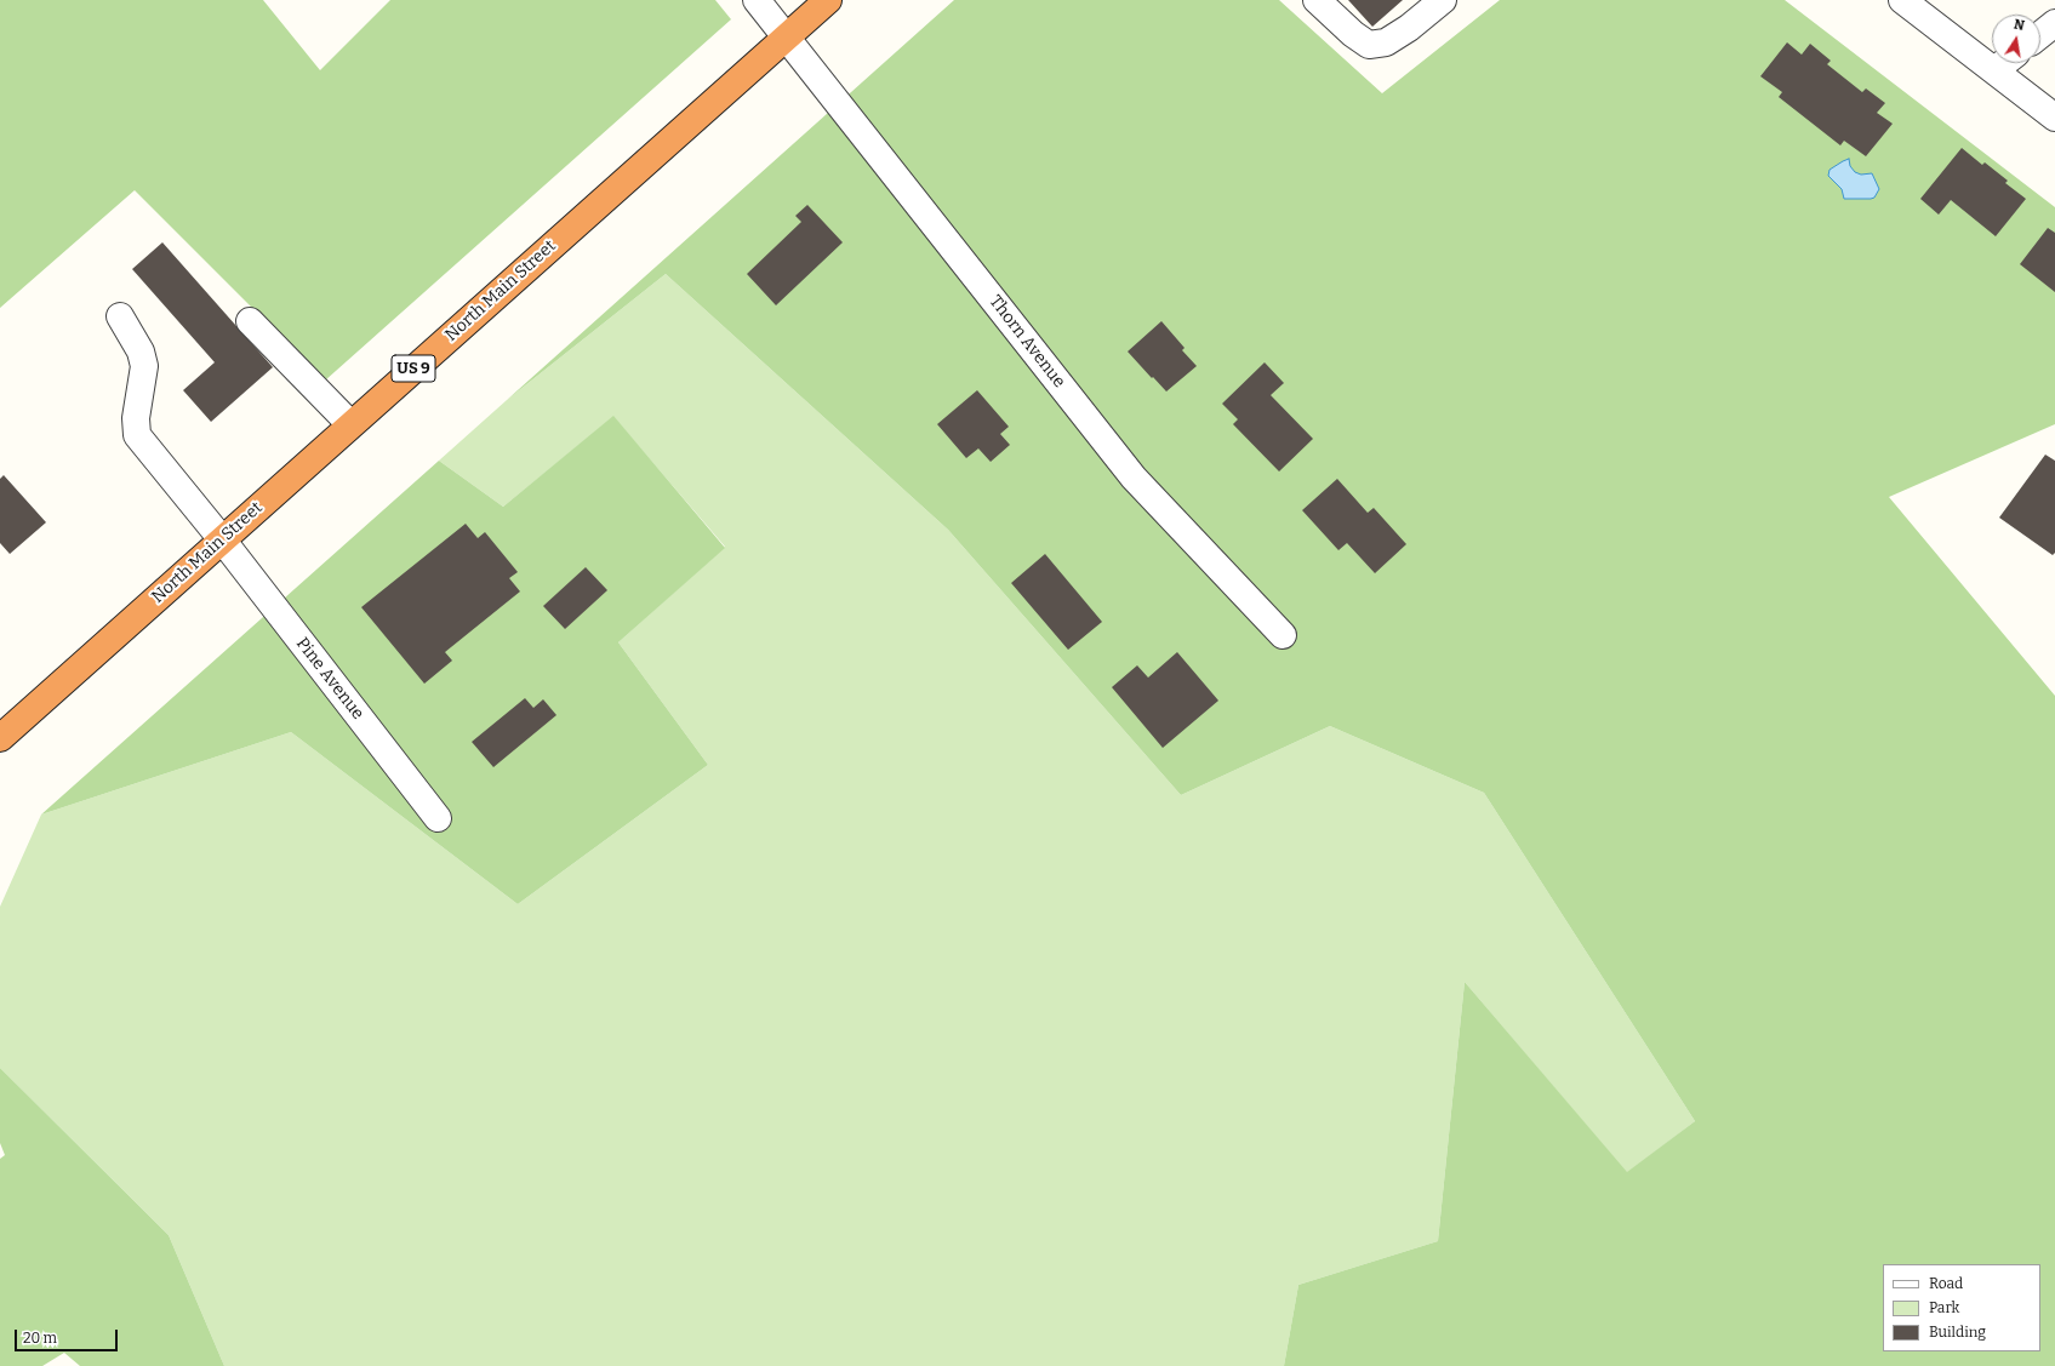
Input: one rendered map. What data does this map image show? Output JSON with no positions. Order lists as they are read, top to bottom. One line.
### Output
{"streets":{"highway":["North Main Street","US 9"],"street":["Thorn Avenue","Pine Avenue"]},"crossings":[["North Main Street","Thorn Avenue"],["North Main Street","Pine Avenue"]],"legend":["Road","Park","Building"],"scale_bar":"20 m","north":"top"}
